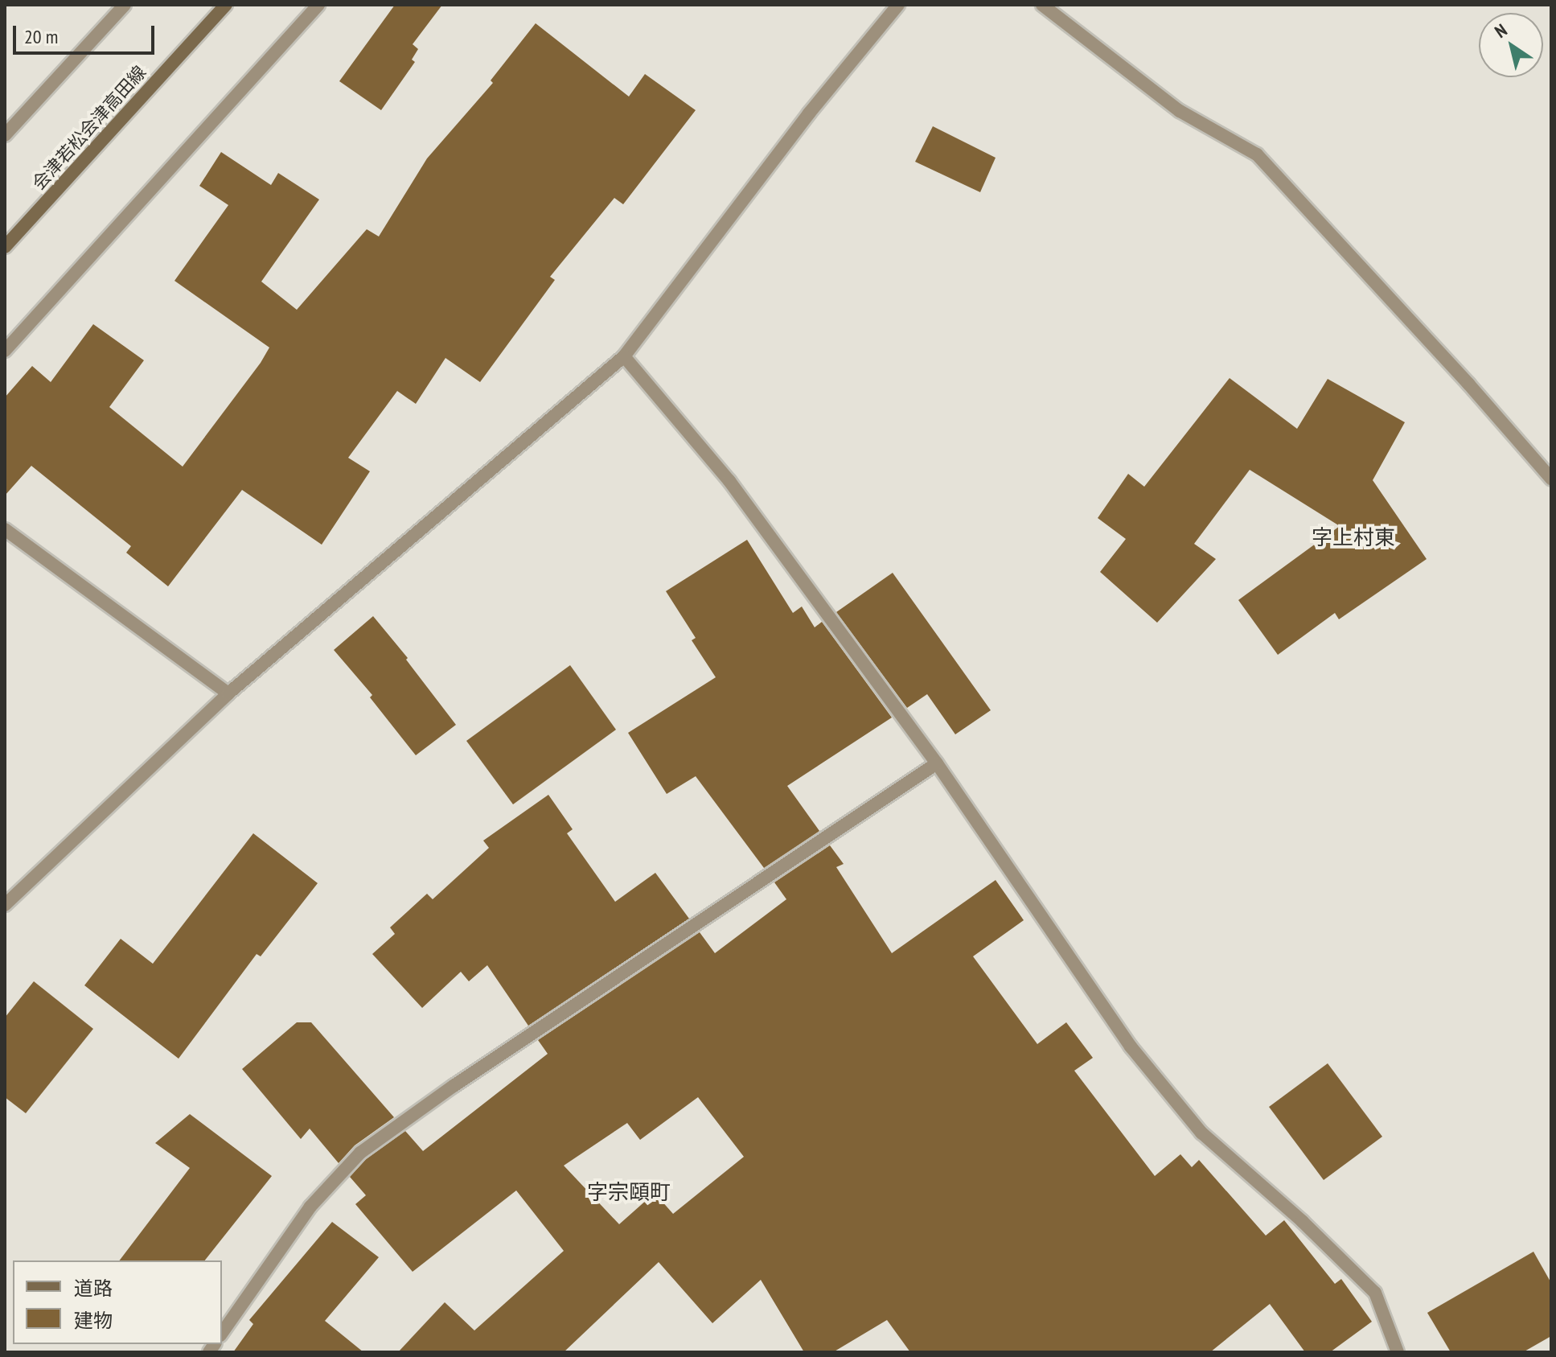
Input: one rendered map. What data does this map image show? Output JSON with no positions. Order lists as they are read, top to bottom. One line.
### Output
{"streets":{"main road":["会津若松会津高田線"]},"districts":["字上村東","字宗頤町"],"legend":["道路","建物"],"scale_bar":"20 m","north":"top left"}
